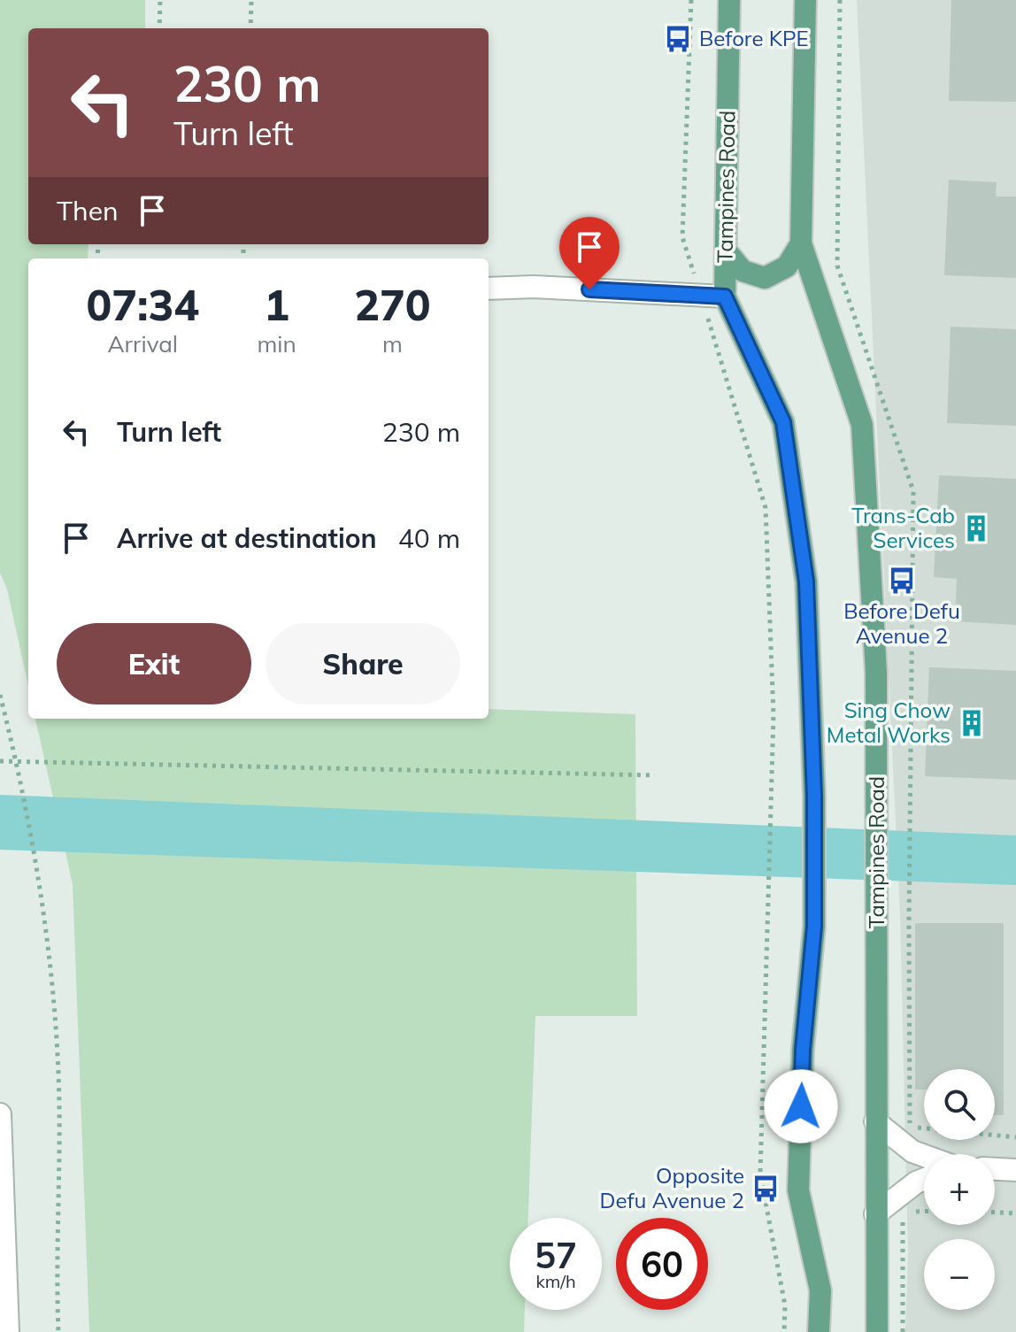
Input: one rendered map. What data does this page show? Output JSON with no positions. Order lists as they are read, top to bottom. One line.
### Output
{"streets":{"main road":["Tampines Road"]},"places":{"bus stop":["Before KPE","Before Defu Avenue 2","Opposite Defu Avenue 2"],"building":["Trans-Cab Services","Sing Chow Metal Works"]},"page":{"turn":["230 m","Turn left"],"then":"Then","eta":["07:34","Arrival","1","min","270","m"],"list":[{"name":"Turn left","value":"230 m"},{"name":"Arrive at destination","value":"40 m"}],"buttons":["Exit","Share"],"map_buttons":["+","−"],"speed":"57 km/h","limit":"60"}}
